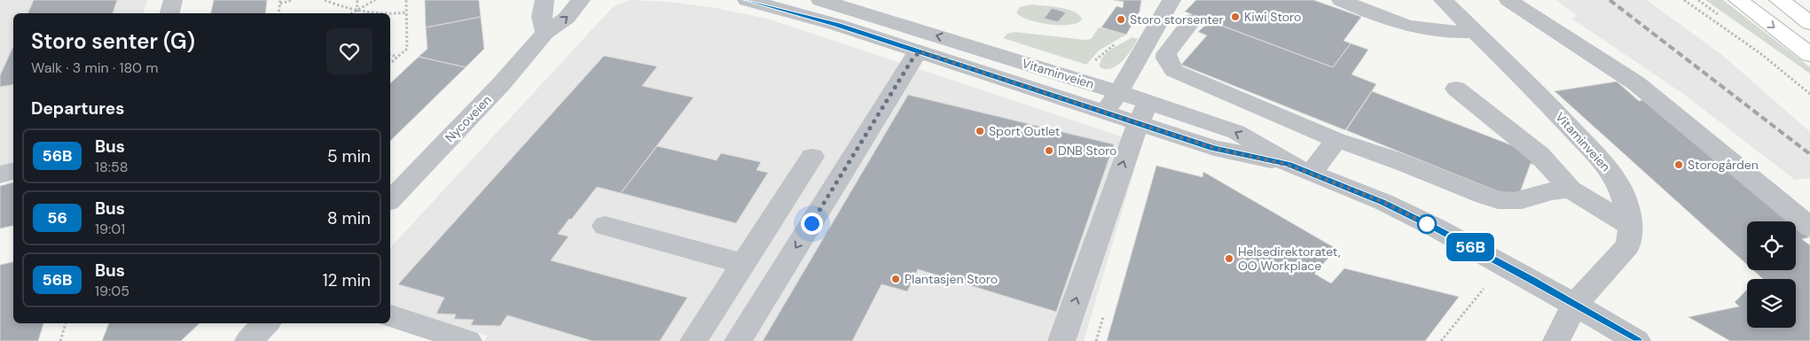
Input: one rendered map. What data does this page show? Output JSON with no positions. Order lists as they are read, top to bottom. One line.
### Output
{"streets":{"street":["Vitaminveien","Nycoveien"]},"places":["Kiwi Storo","Storo storsenter","Sport Outlet","DNB Storo","Storogården","Helsedirektoratet, OO Workplace","Plantasjen Storo"],"lines":["bus line 56B"],"page":{"on_map":"56B","heading":[["Storo senter (G)","Walk · 3 min · 180 m"],"Departures"],"list":[{"mark":"56B","name":"Bus","note":"18:58","value":"5 min"},{"mark":"56","name":"Bus","note":"19:01","value":"8 min"},{"mark":"56B","name":"Bus","note":"19:05","value":"12 min"}]}}
